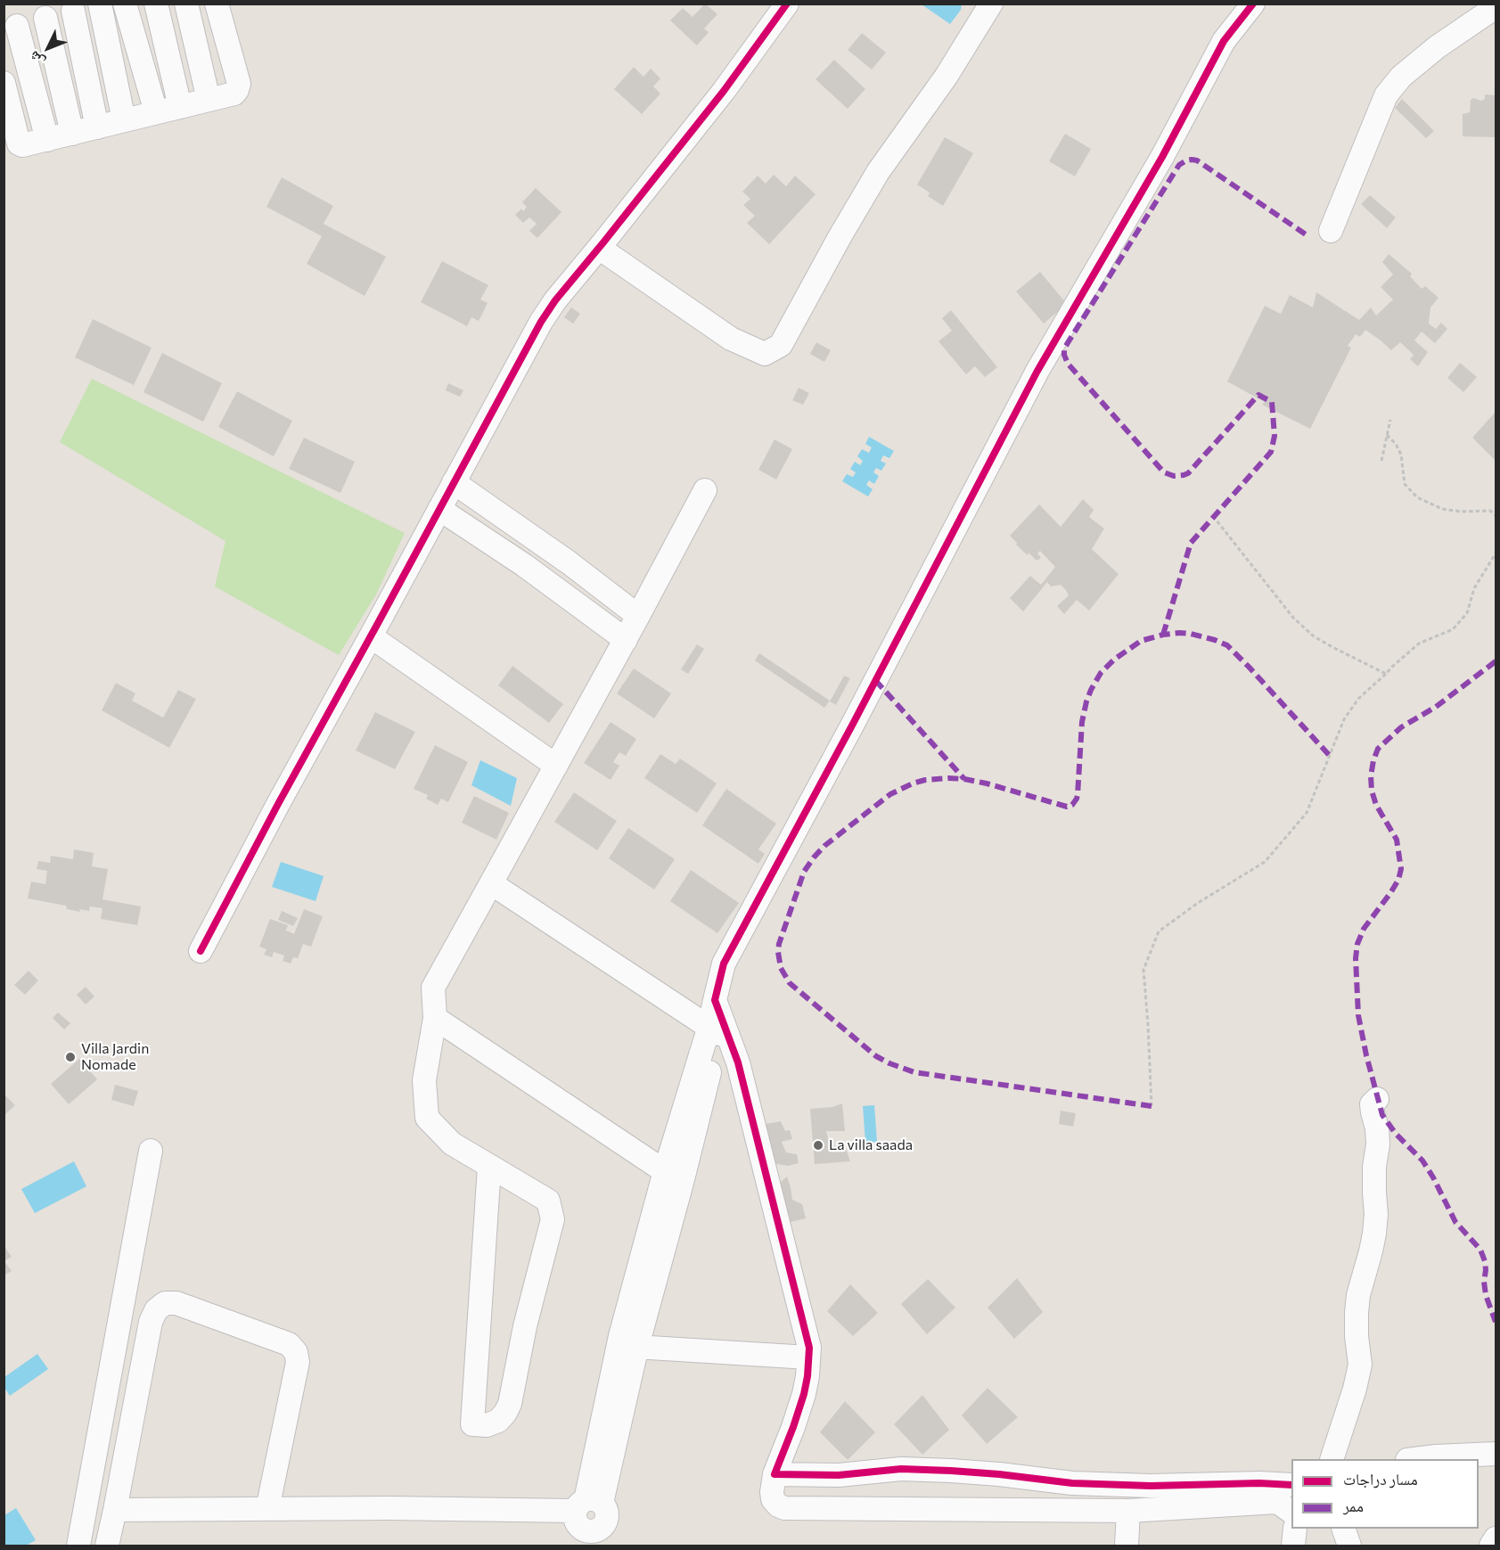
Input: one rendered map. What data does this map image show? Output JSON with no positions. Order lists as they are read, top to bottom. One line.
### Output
{"places":["Villa Jardin Nomade","La villa saada"],"legend":["مسار دراجات","ممر"],"north":"bottom left"}
